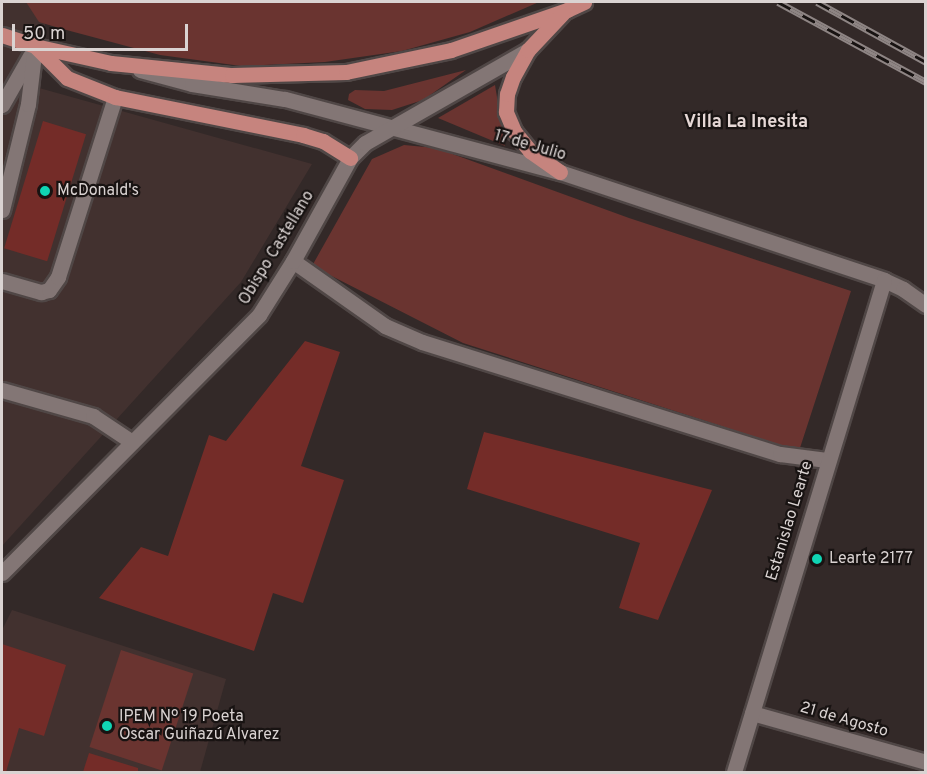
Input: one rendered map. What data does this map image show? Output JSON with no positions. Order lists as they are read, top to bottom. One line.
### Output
{"streets":{"street":["17 de Julio","Obispo Castellano","Estanislao Learte","21 de Agosto"]},"crossings":[["17 de Julio","Obispo Castellano"],["17 de Julio","Estanislao Learte"],["Estanislao Learte","21 de Agosto"]],"districts":["Villa La Inesita"],"places":["McDonald's","Learte 2177","IPEM Nº 19 Poeta Oscar Guiñazú Alvarez"],"scale_bar":"50 m"}
